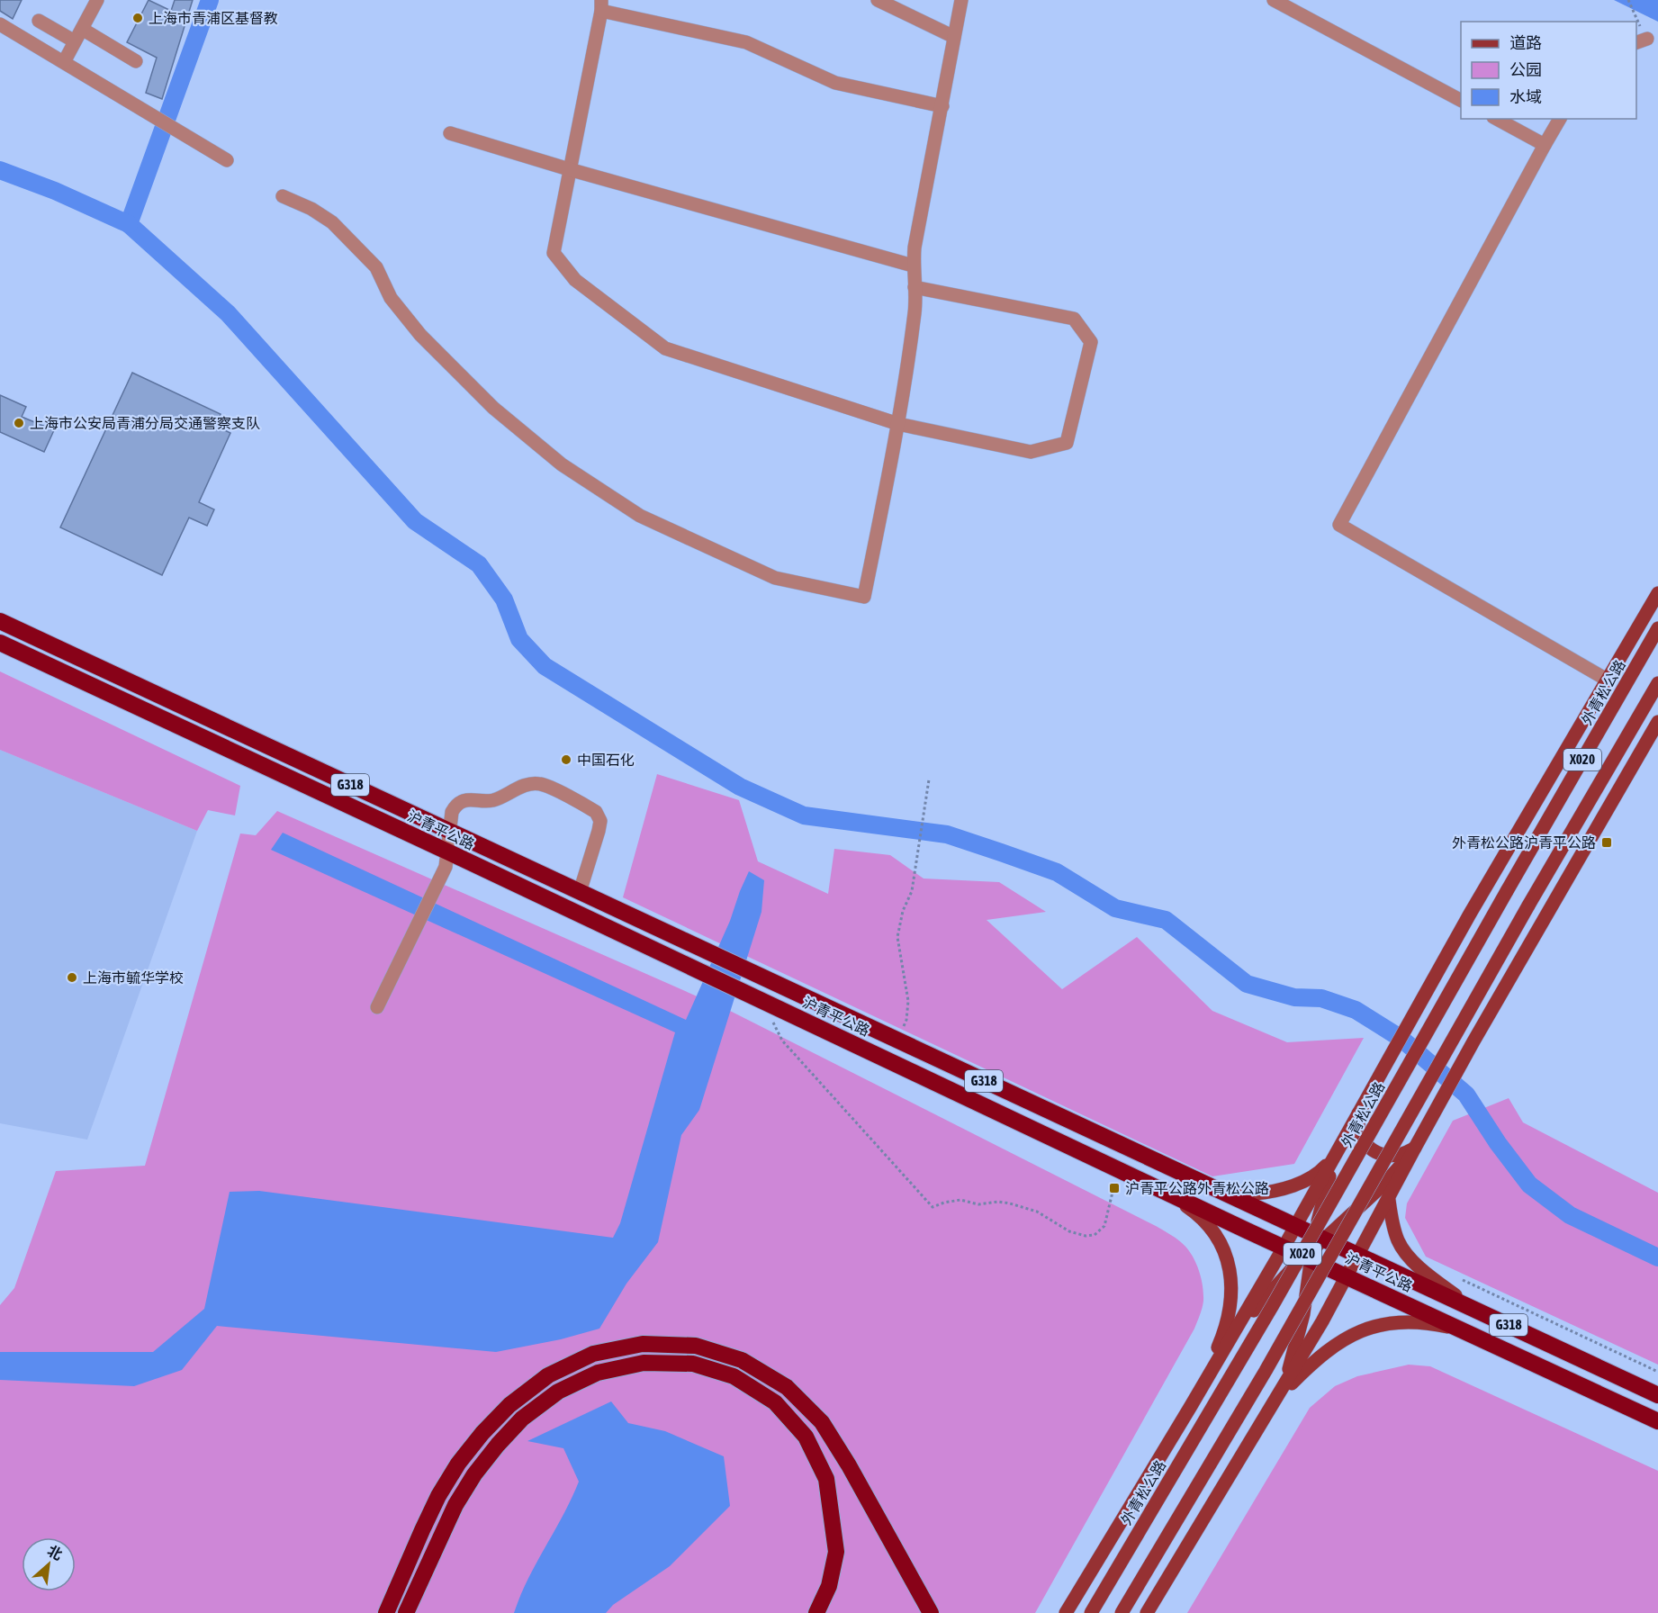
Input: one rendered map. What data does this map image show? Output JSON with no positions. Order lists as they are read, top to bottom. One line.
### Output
{"streets":{"highway":["G318","沪青平公路"],"main road":["外青松公路","X020"]},"places":{"other":["上海市青浦区基督教","上海市公安局青浦分局交通警察支队","中国石化","上海市毓华学校"],"transit":["外青松公路沪青平公路","沪青平公路外青松公路"]},"legend":["道路","公园","水域"],"north":"top right"}
